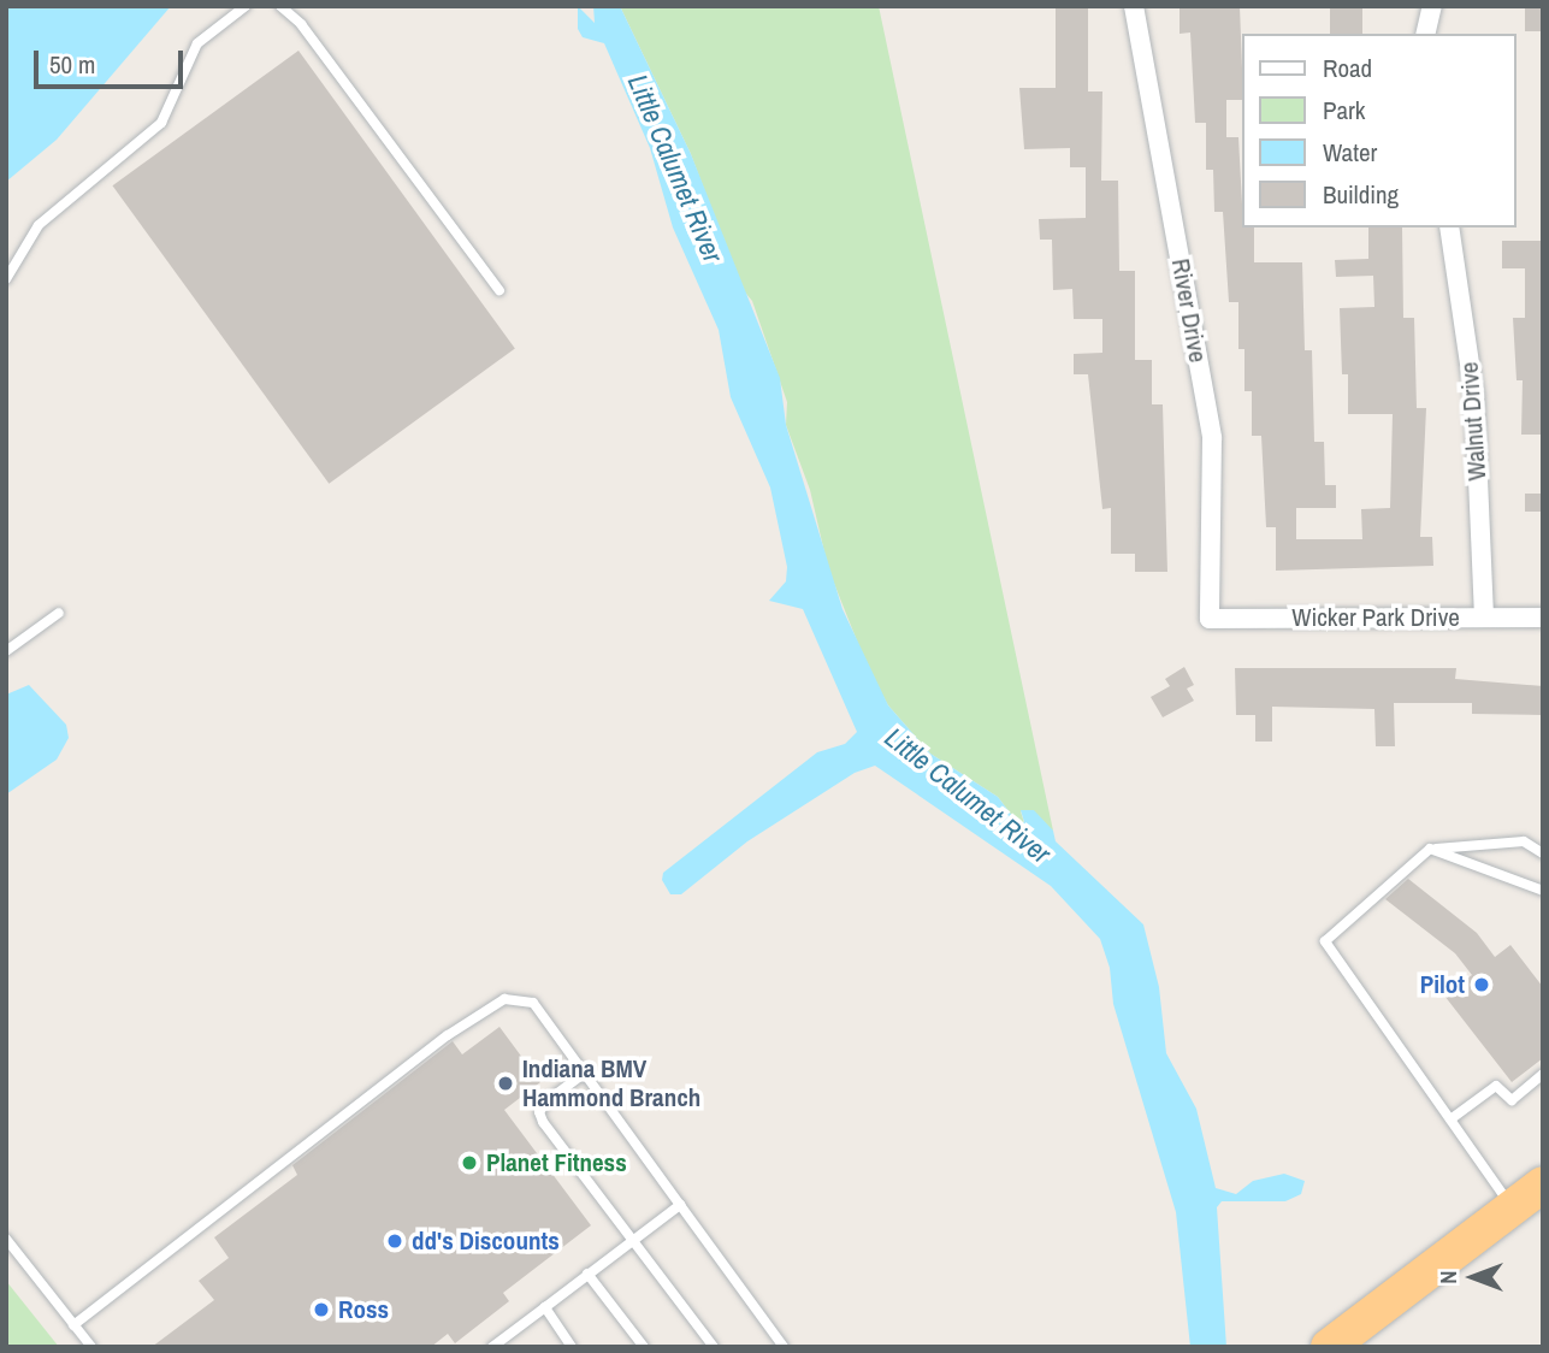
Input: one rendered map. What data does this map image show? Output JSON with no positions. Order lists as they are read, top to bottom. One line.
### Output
{"streets":{"street":["River Drive","Walnut Drive","Wicker Park Drive"]},"crossings":[["River Drive","Wicker Park Drive"],["Walnut Drive","Wicker Park Drive"]],"water":["Little Calumet River"],"places":["Pilot","Indiana BMV Hammond Branch","Planet Fitness","dd's Discounts","Ross"],"legend":["Road","Park","Water","Building"],"scale_bar":"50 m","north":"left"}
